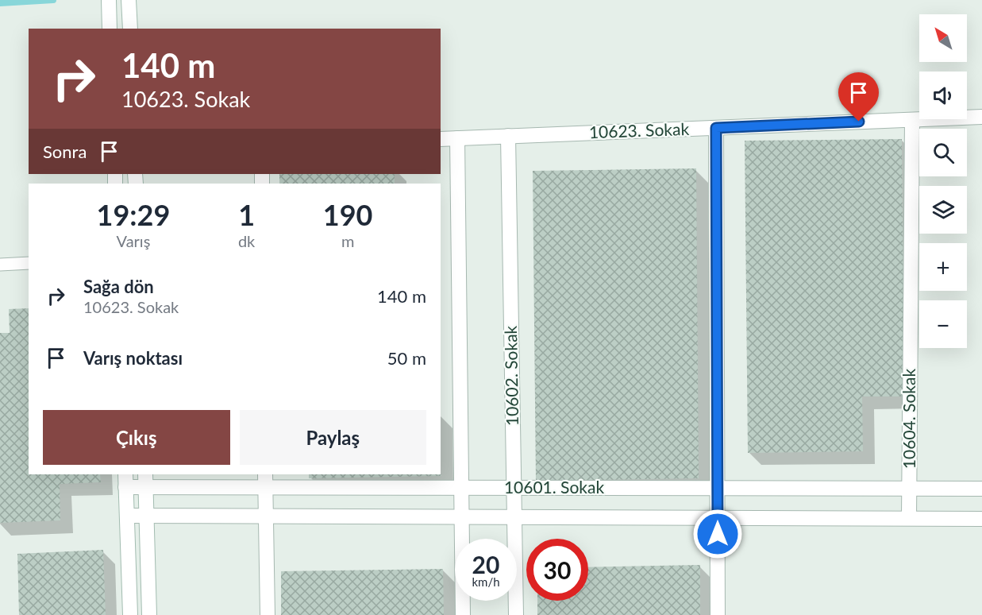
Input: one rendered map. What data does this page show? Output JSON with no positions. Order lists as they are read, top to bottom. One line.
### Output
{"streets":{"street":["10623. Sokak","10602. Sokak","10604. Sokak","10601. Sokak"]},"crossings":[["10623. Sokak","10602. Sokak"],["10623. Sokak","10604. Sokak"],["10602. Sokak","10601. Sokak"],["10604. Sokak","10601. Sokak"]],"north":"top left","page":{"map_buttons":["+","−"],"turn":["140 m","10623. Sokak"],"then":"Sonra","eta":["19:29","Varış","1","dk","190","m"],"list":[{"name":"Sağa dön","note":"10623. Sokak","value":"140 m"},{"name":"Varış noktası","value":"50 m"}],"buttons":["Çıkış","Paylaş"],"speed":"20 km/h","limit":"30"}}
